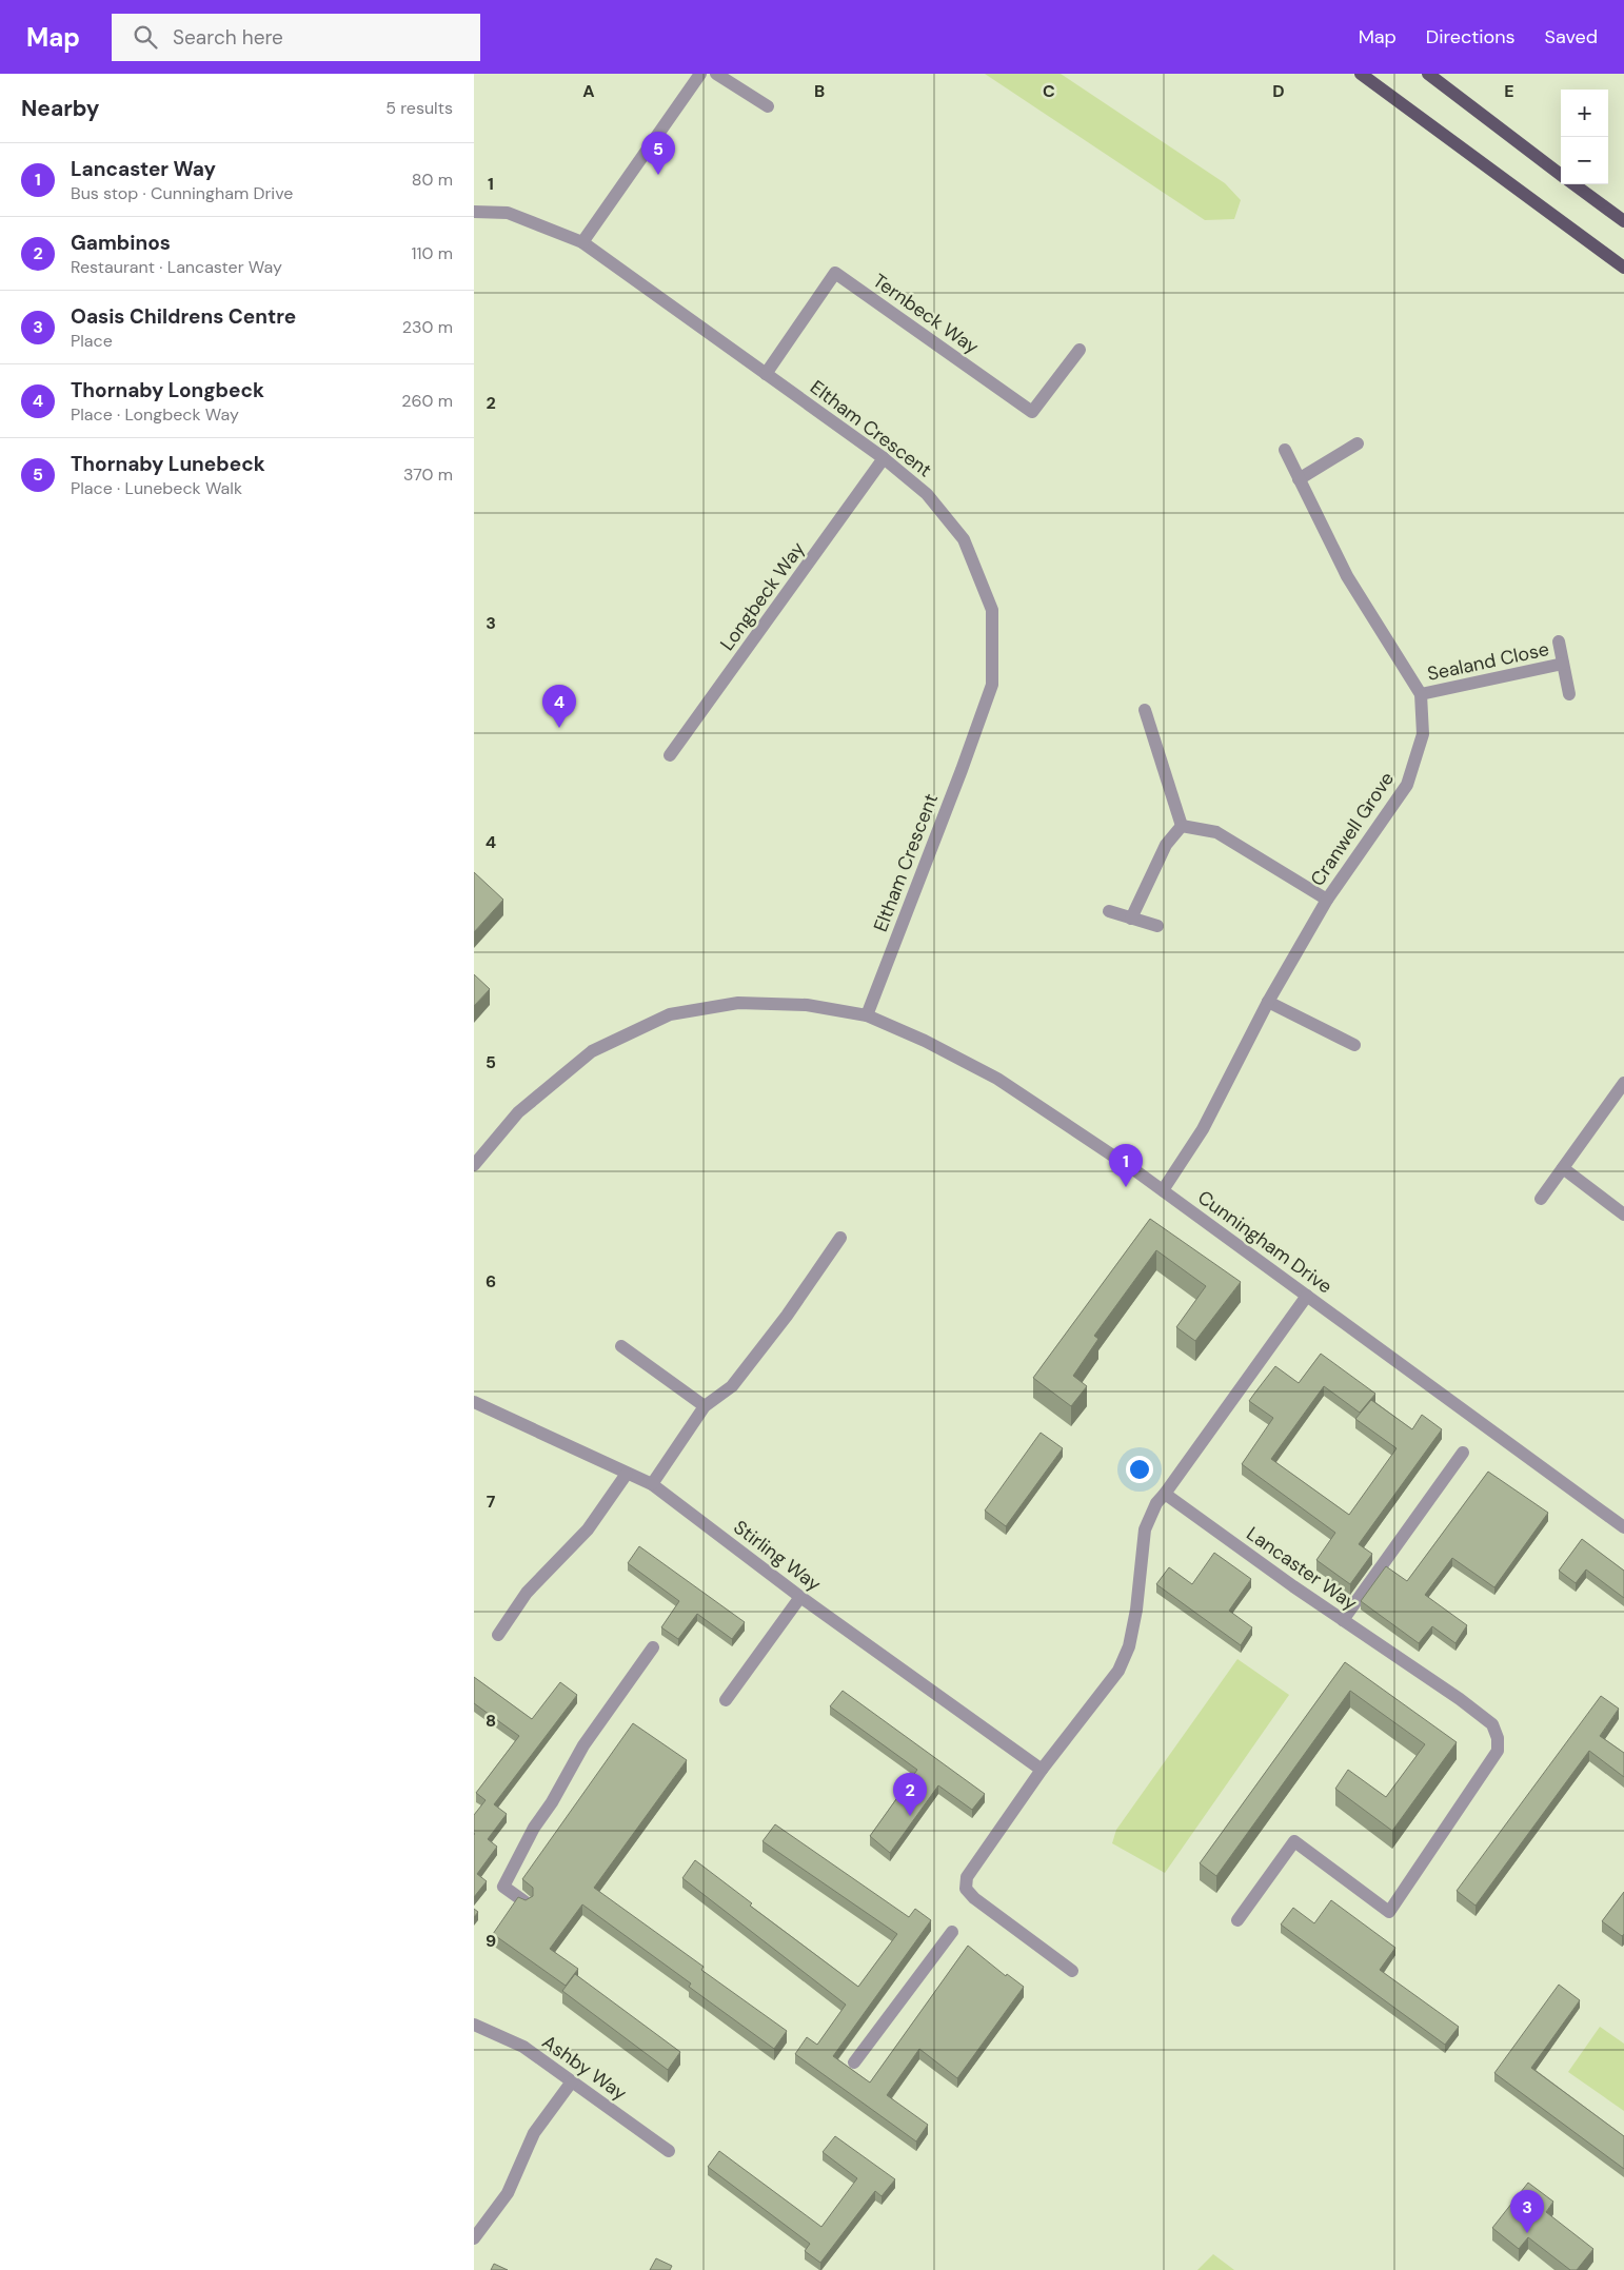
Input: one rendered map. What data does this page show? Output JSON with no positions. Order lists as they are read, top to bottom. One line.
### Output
{"streets":{"street":["Ternbeck Way","Eltham Crescent","Longbeck Way","Sealand Close","Cranwell Grove","Cunningham Drive","Stirling Way","Lancaster Way","Ashby Way"]},"crossings":[["Ternbeck Way","Eltham Crescent"],["Eltham Crescent","Longbeck Way"],["Eltham Crescent","Cunningham Drive"],["Sealand Close","Cranwell Grove"],["Cranwell Grove","Cunningham Drive"]],"page":{"header":"Map","search":"Search here","nav":["Map","Directions","Saved"],"heading":["Nearby","5 results"],"map_buttons":["+","−"],"pins":["5","4","1","2","3"],"list":[{"mark":"1","name":"Lancaster Way","note":"Bus stop · Cunningham Drive","value":"80 m"},{"mark":"2","name":"Gambinos","note":"Restaurant · Lancaster Way","value":"110 m"},{"mark":"3","name":"Oasis Childrens Centre","note":"Place","value":"230 m"},{"mark":"4","name":"Thornaby Longbeck","note":"Place · Longbeck Way","value":"260 m"},{"mark":"5","name":"Thornaby Lunebeck","note":"Place · Lunebeck Walk","value":"370 m"}]},"grid":{"columns":["A","B","C","D","E"],"rows":["1","2","3","4","5","6","7","8","9"]}}
